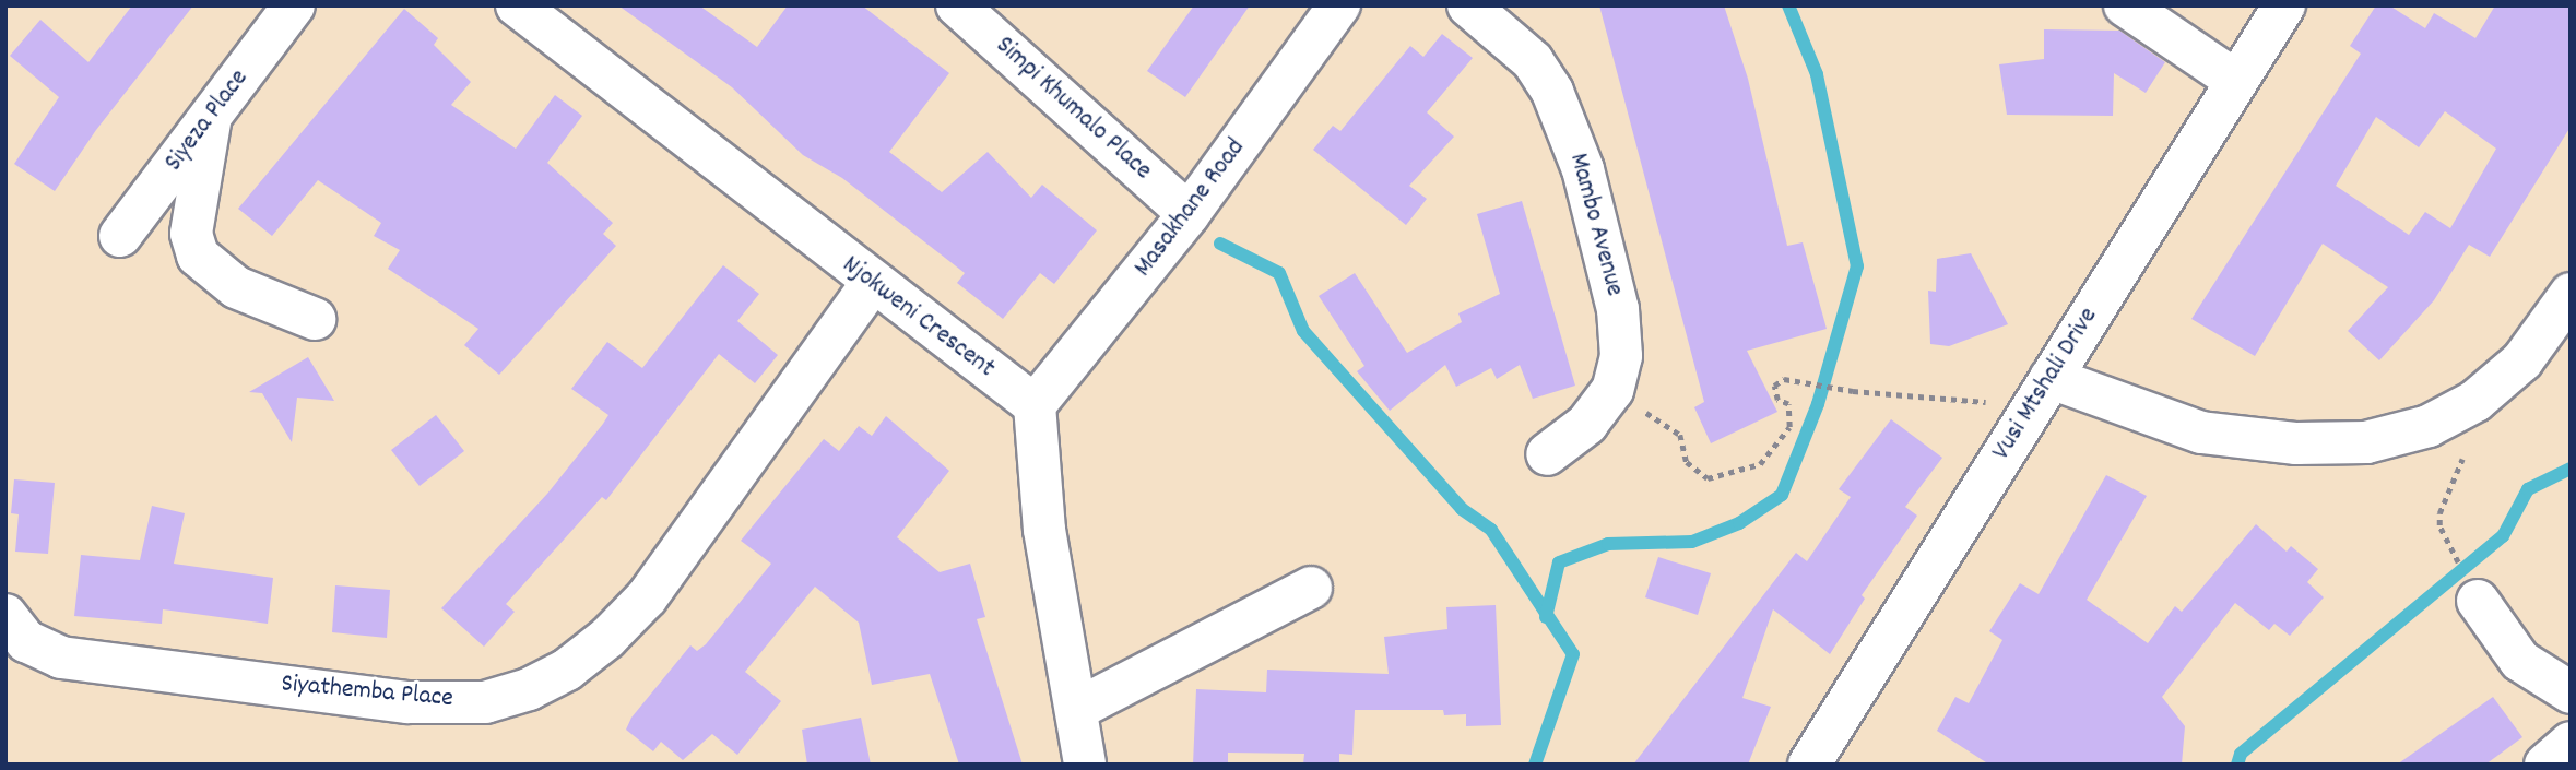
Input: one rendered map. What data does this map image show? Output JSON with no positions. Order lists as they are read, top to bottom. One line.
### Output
{"streets":{"street":["Simpi Khumalo Place","Siyeza Place","Masakhane Road","Mambo Avenue","Njokweni Crescent","Vusi Mtshali Drive","Siyathemba Place"]},"crossings":[["Simpi Khumalo Place","Masakhane Road"],["Masakhane Road","Njokweni Crescent"],["Njokweni Crescent","Siyathemba Place"]]}
